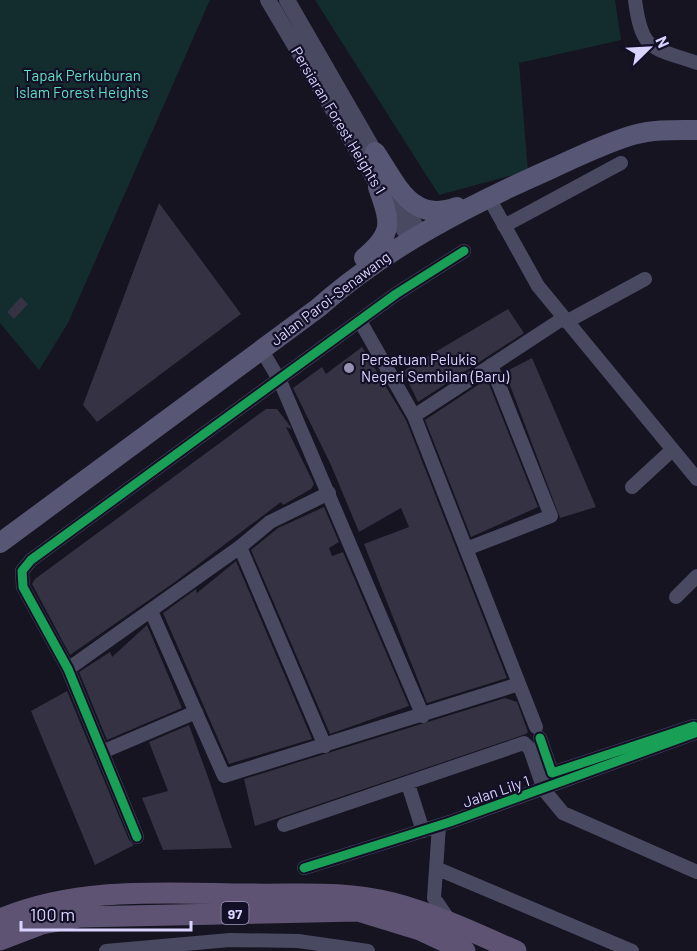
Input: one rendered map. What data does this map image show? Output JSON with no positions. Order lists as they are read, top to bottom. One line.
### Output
{"streets":{"main road":["Jalan Paroi-Senawang","97"],"street":["Persiaran Forest Heights 1","Jalan Lily 1"]},"crossings":[["Persiaran Forest Heights 1","Jalan Paroi-Senawang"]],"parks":["Tapak Perkuburan Islam Forest Heights"],"places":["Persatuan Pelukis Negeri Sembilan (Baru)"],"scale_bar":"100 m","north":"top right"}
